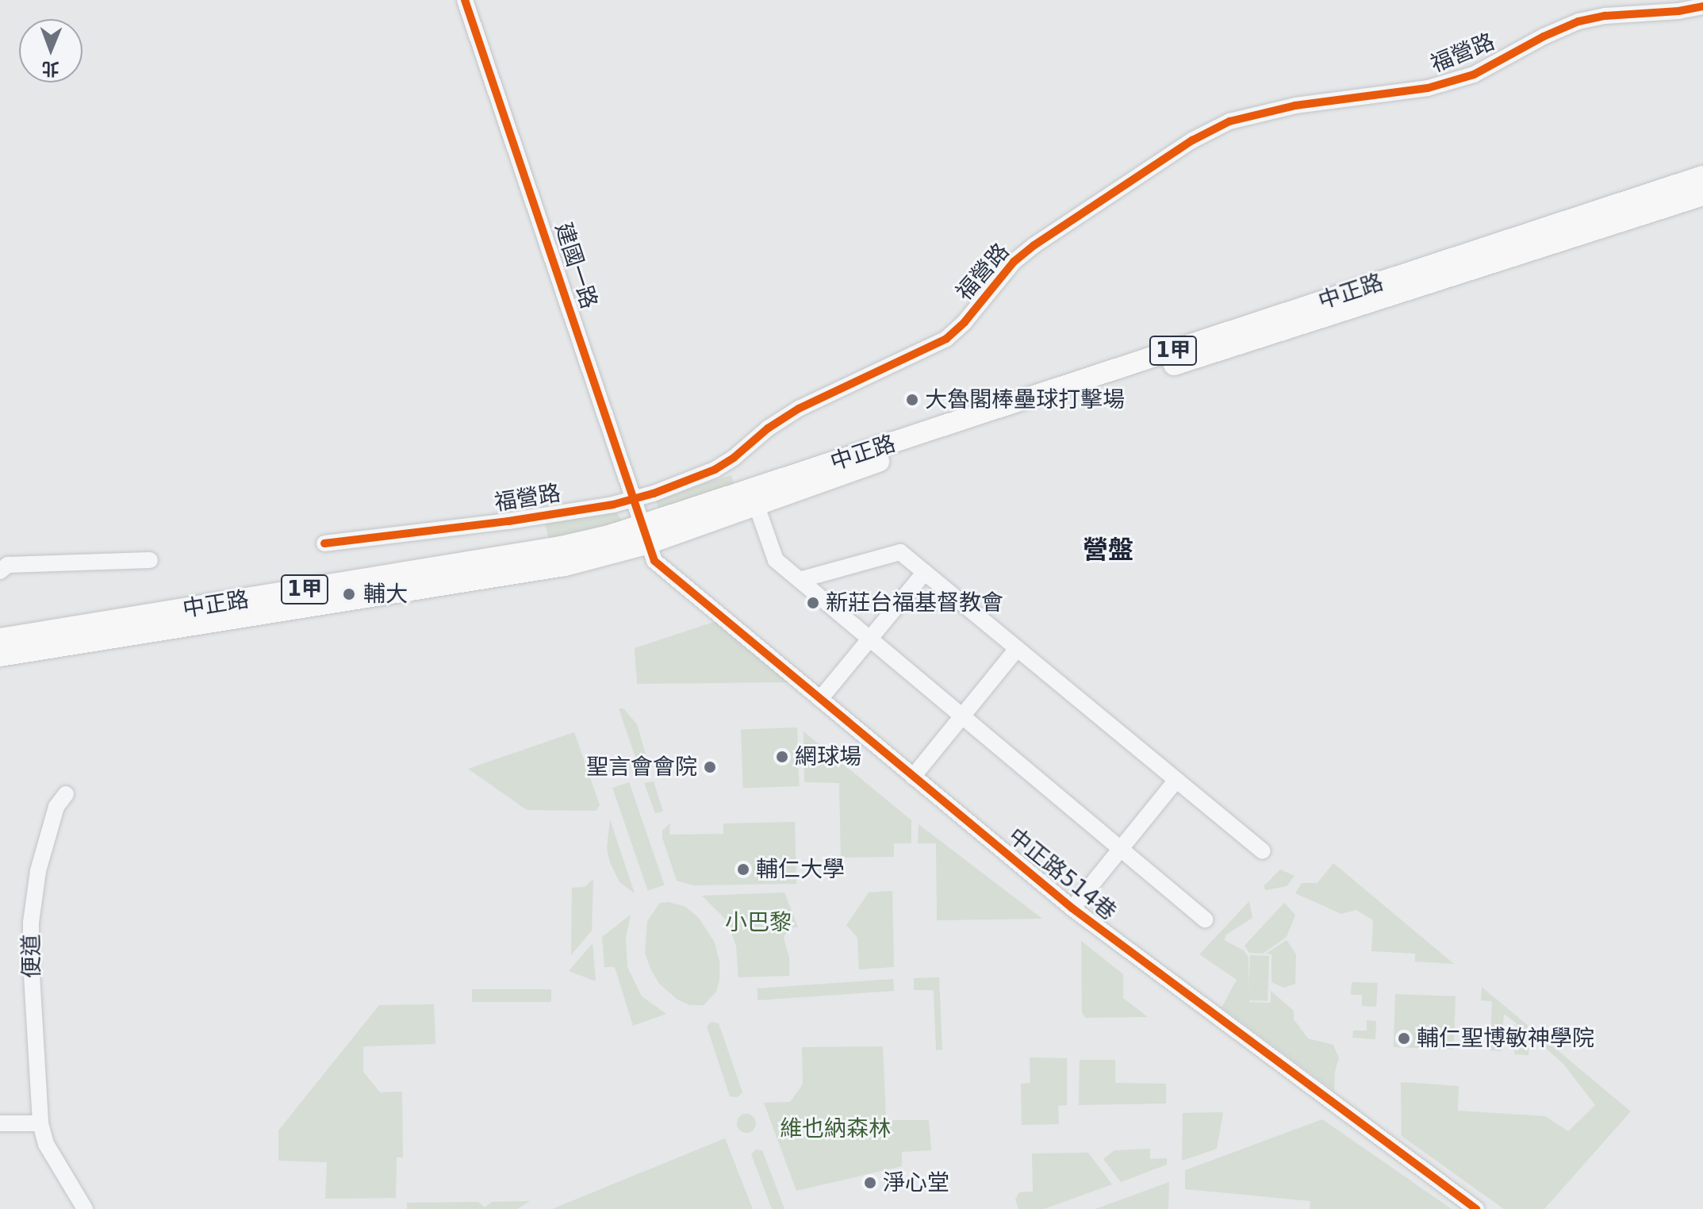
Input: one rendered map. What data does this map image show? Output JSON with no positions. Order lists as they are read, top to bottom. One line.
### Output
{"streets":{"main road":["中正路","1甲"],"street":["福營路","建國一路","中正路514巷","便道"]},"crossings":[["福營路","建國一路"],["建國一路","中正路"],["建國一路","中正路514巷"],["中正路","中正路514巷"]],"districts":["營盤"],"parks":["小巴黎","維也納森林"],"places":["大魯閣棒壘球打擊場","輔大","新莊台福基督教會","網球場","聖言會會院","輔仁大學","輔仁聖博敏神學院","淨心堂"],"north":"bottom"}
